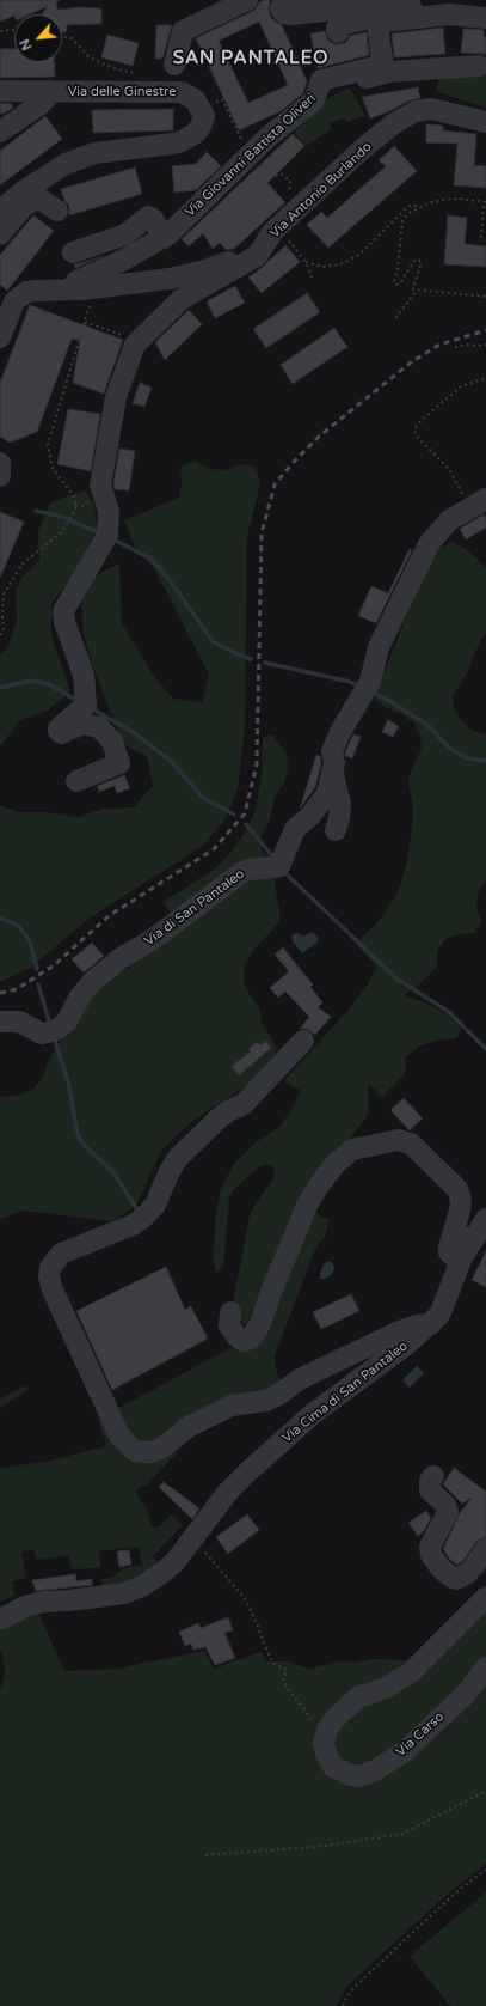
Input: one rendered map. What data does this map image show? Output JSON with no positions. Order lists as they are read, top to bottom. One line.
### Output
{"streets":{"street":["Via delle Ginestre","Via Giovanni Battista Oliveri","Via Antonio Burlando","Via di San Pantaleo","Via Cima di San Pantaleo","Via Carso"]},"districts":["SAN PANTALEO"],"north":"bottom left"}
